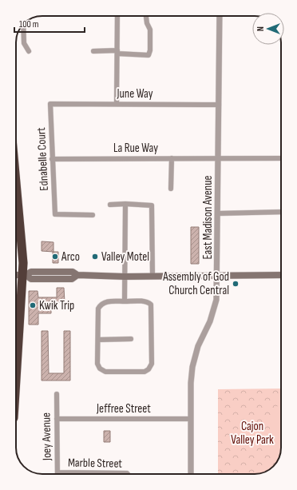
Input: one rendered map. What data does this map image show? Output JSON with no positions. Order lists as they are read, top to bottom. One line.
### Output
{"streets":{"street":["June Way","La Rue Way","Ednabelle Court","East Madison Avenue","Jeffree Street","Joey Avenue","Marble Street"]},"crossings":[["June Way","Ednabelle Court"],["June Way","East Madison Avenue"],["La Rue Way","Ednabelle Court"],["La Rue Way","East Madison Avenue"],["East Madison Avenue","Jeffree Street"],["Jeffree Street","Joey Avenue"],["Joey Avenue","Marble Street"]],"parks":["Cajon Valley Park"],"places":["Arco","Valley Motel","Assembly of God Church Central","Kwik Trip"],"scale_bar":"100 m","north":"left"}
